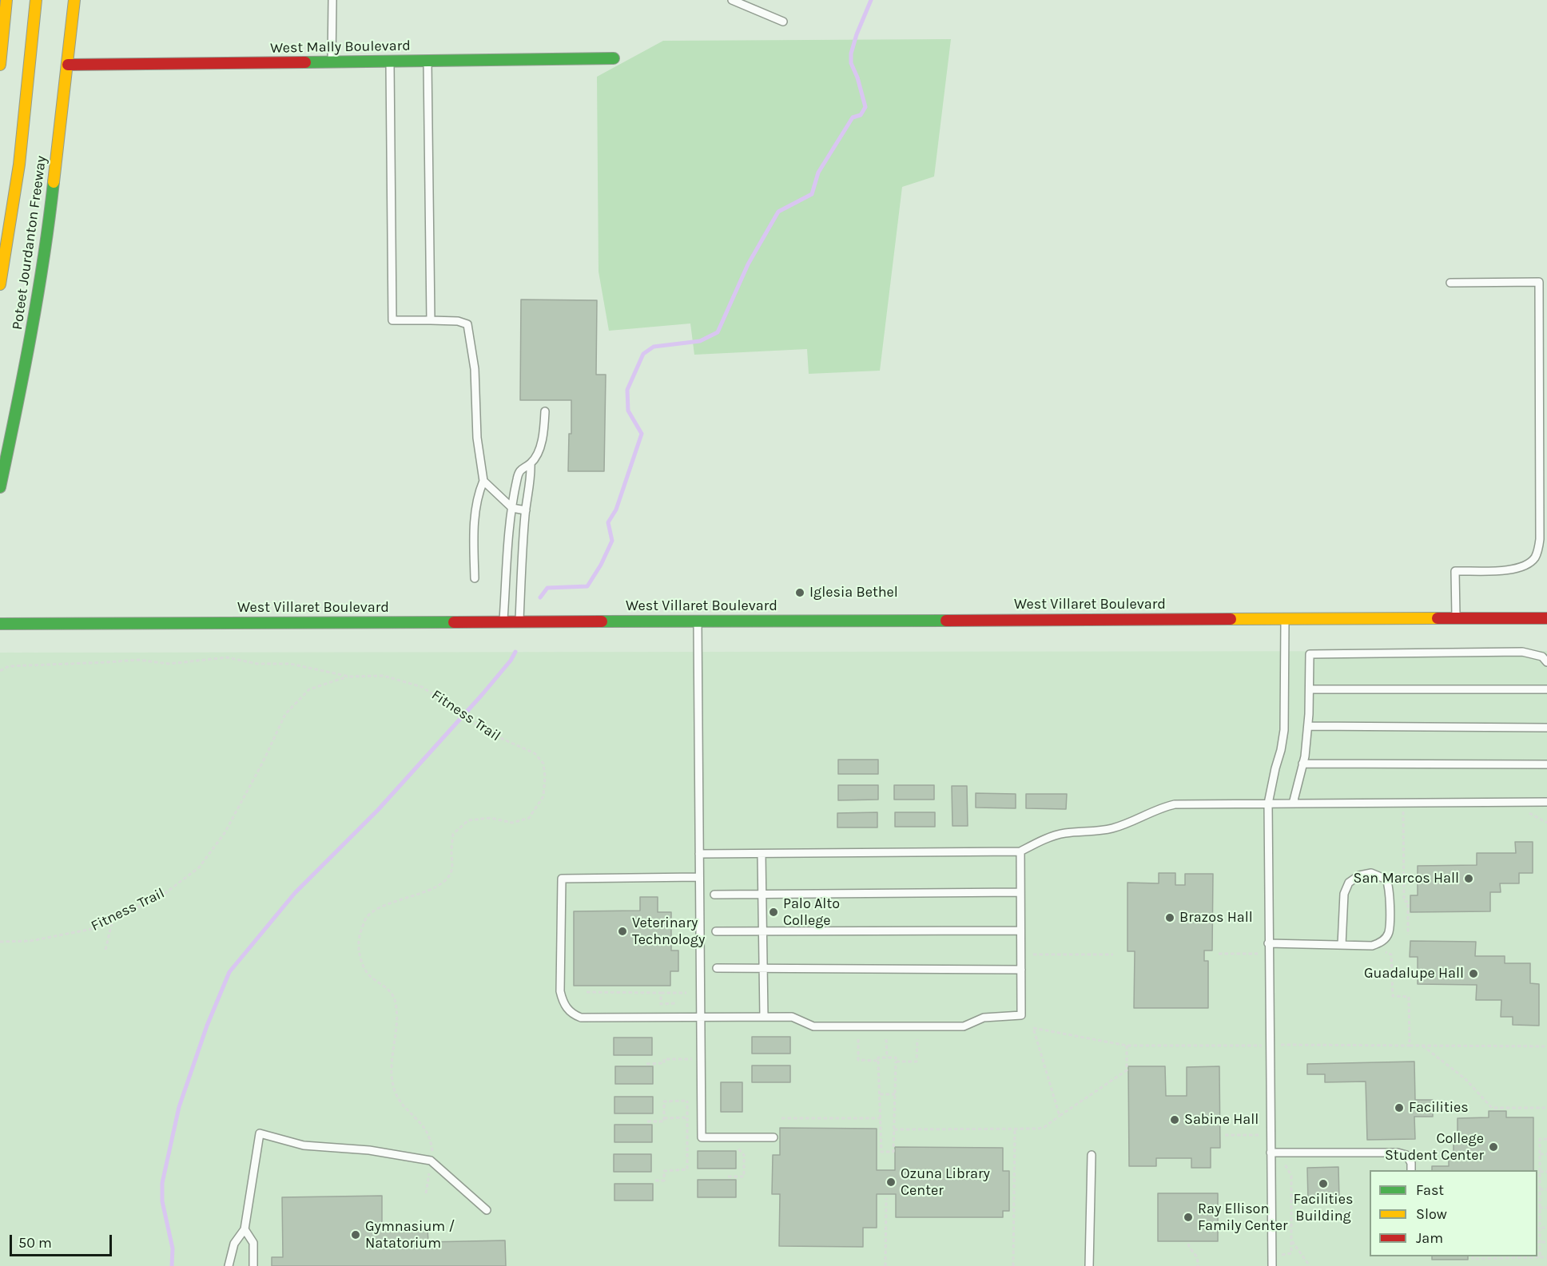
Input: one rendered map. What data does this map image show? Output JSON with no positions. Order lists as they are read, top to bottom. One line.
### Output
{"streets":{"street":["West Mally Boulevard","Poteet Jourdanton Freeway","West Villaret Boulevard"],"path":["Fitness Trail"]},"crossings":[["West Mally Boulevard","Poteet Jourdanton Freeway"]],"places":["Iglesia Bethel","San Marcos Hall","Palo Alto College","Brazos Hall","Veterinary Technology","Guadalupe Hall","Facilities","Sabine Hall","College Student Center","Ozuna Library Center","Facilities Building","Ray Ellison Family Center","Gymnasium / Natatorium"],"legend":["Fast","Slow","Jam"],"scale_bar":"50 m"}
